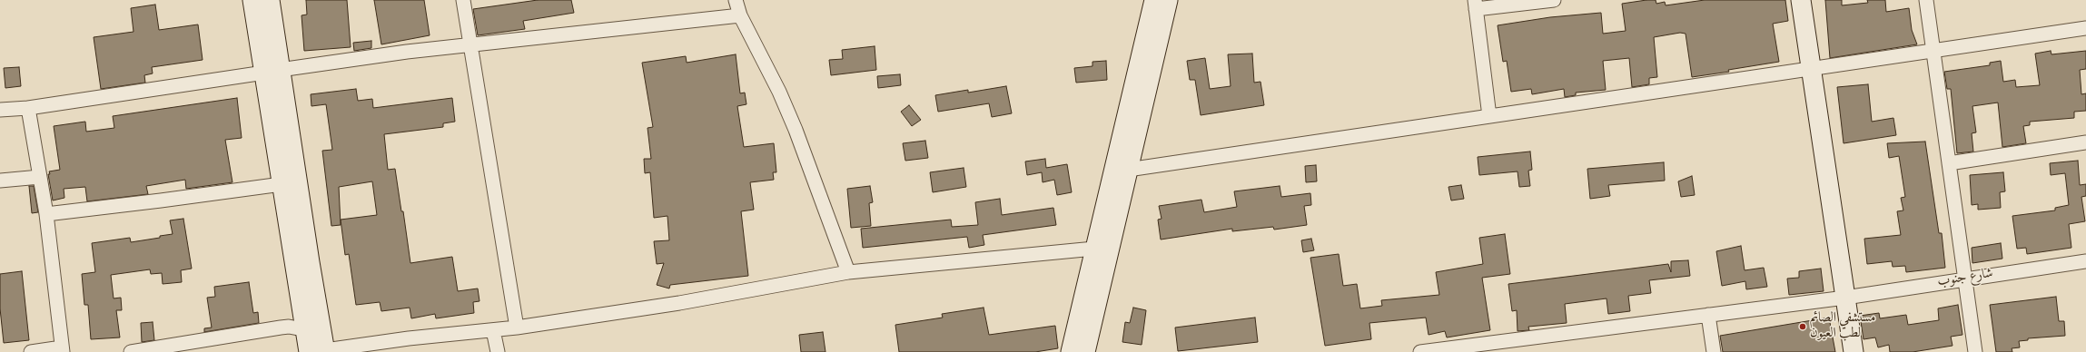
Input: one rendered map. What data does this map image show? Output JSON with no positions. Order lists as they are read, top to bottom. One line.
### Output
{"streets":{"street":["شارع جنوب"]},"places":["مستشفي الصائم لطب العيون"]}
